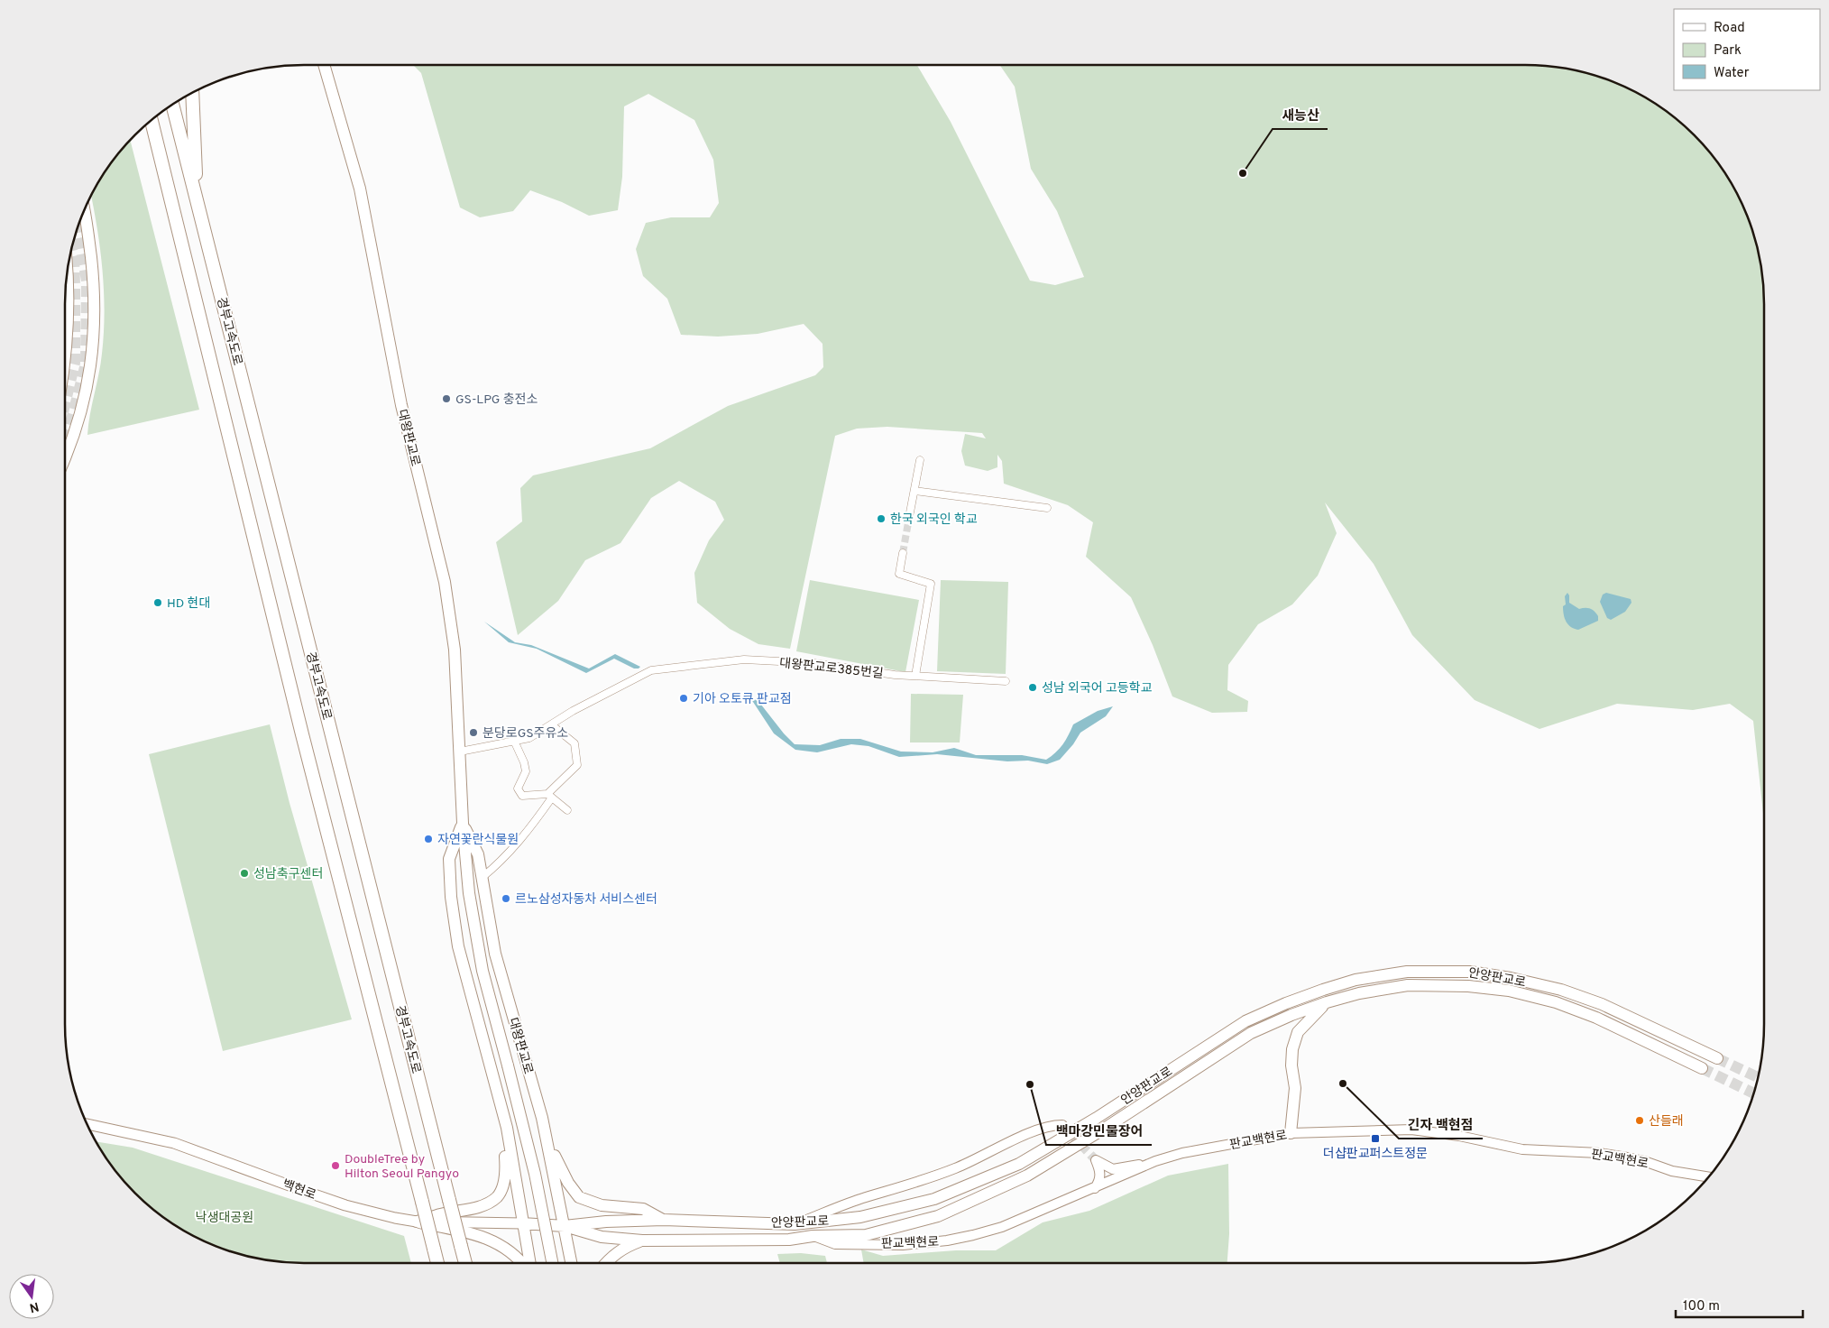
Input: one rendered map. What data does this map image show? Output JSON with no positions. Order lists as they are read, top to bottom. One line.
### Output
{"streets":{"highway":["경부고속도로"],"main road":["대왕판교로","안양판교로","백현로"],"street":["대왕판교로385번길","판교백현로"]},"crossings":[["대왕판교로","대왕판교로385번길"],["대왕판교로","안양판교로"],["대왕판교로","백현로"],["안양판교로","판교백현로"],["안양판교로","백현로"]],"parks":["낙생대공원"],"places":{"other":["새능산","GS-LPG 충전소","한국 외국인 학교","HD 현대","성남 외국어 고등학교","기아 오토큐 판교점","분당로GS주유소","자연꽃란식물원","성남축구센터","르노삼성자동차 서비스센터","긴자 백현점","백마강민물장어","산들래","DoubleTree by Hilton Seoul Pangyo"],"transit":["더샵판교퍼스트정문"]},"legend":["Road","Park","Water"],"scale_bar":"100 m","north":"bottom"}
